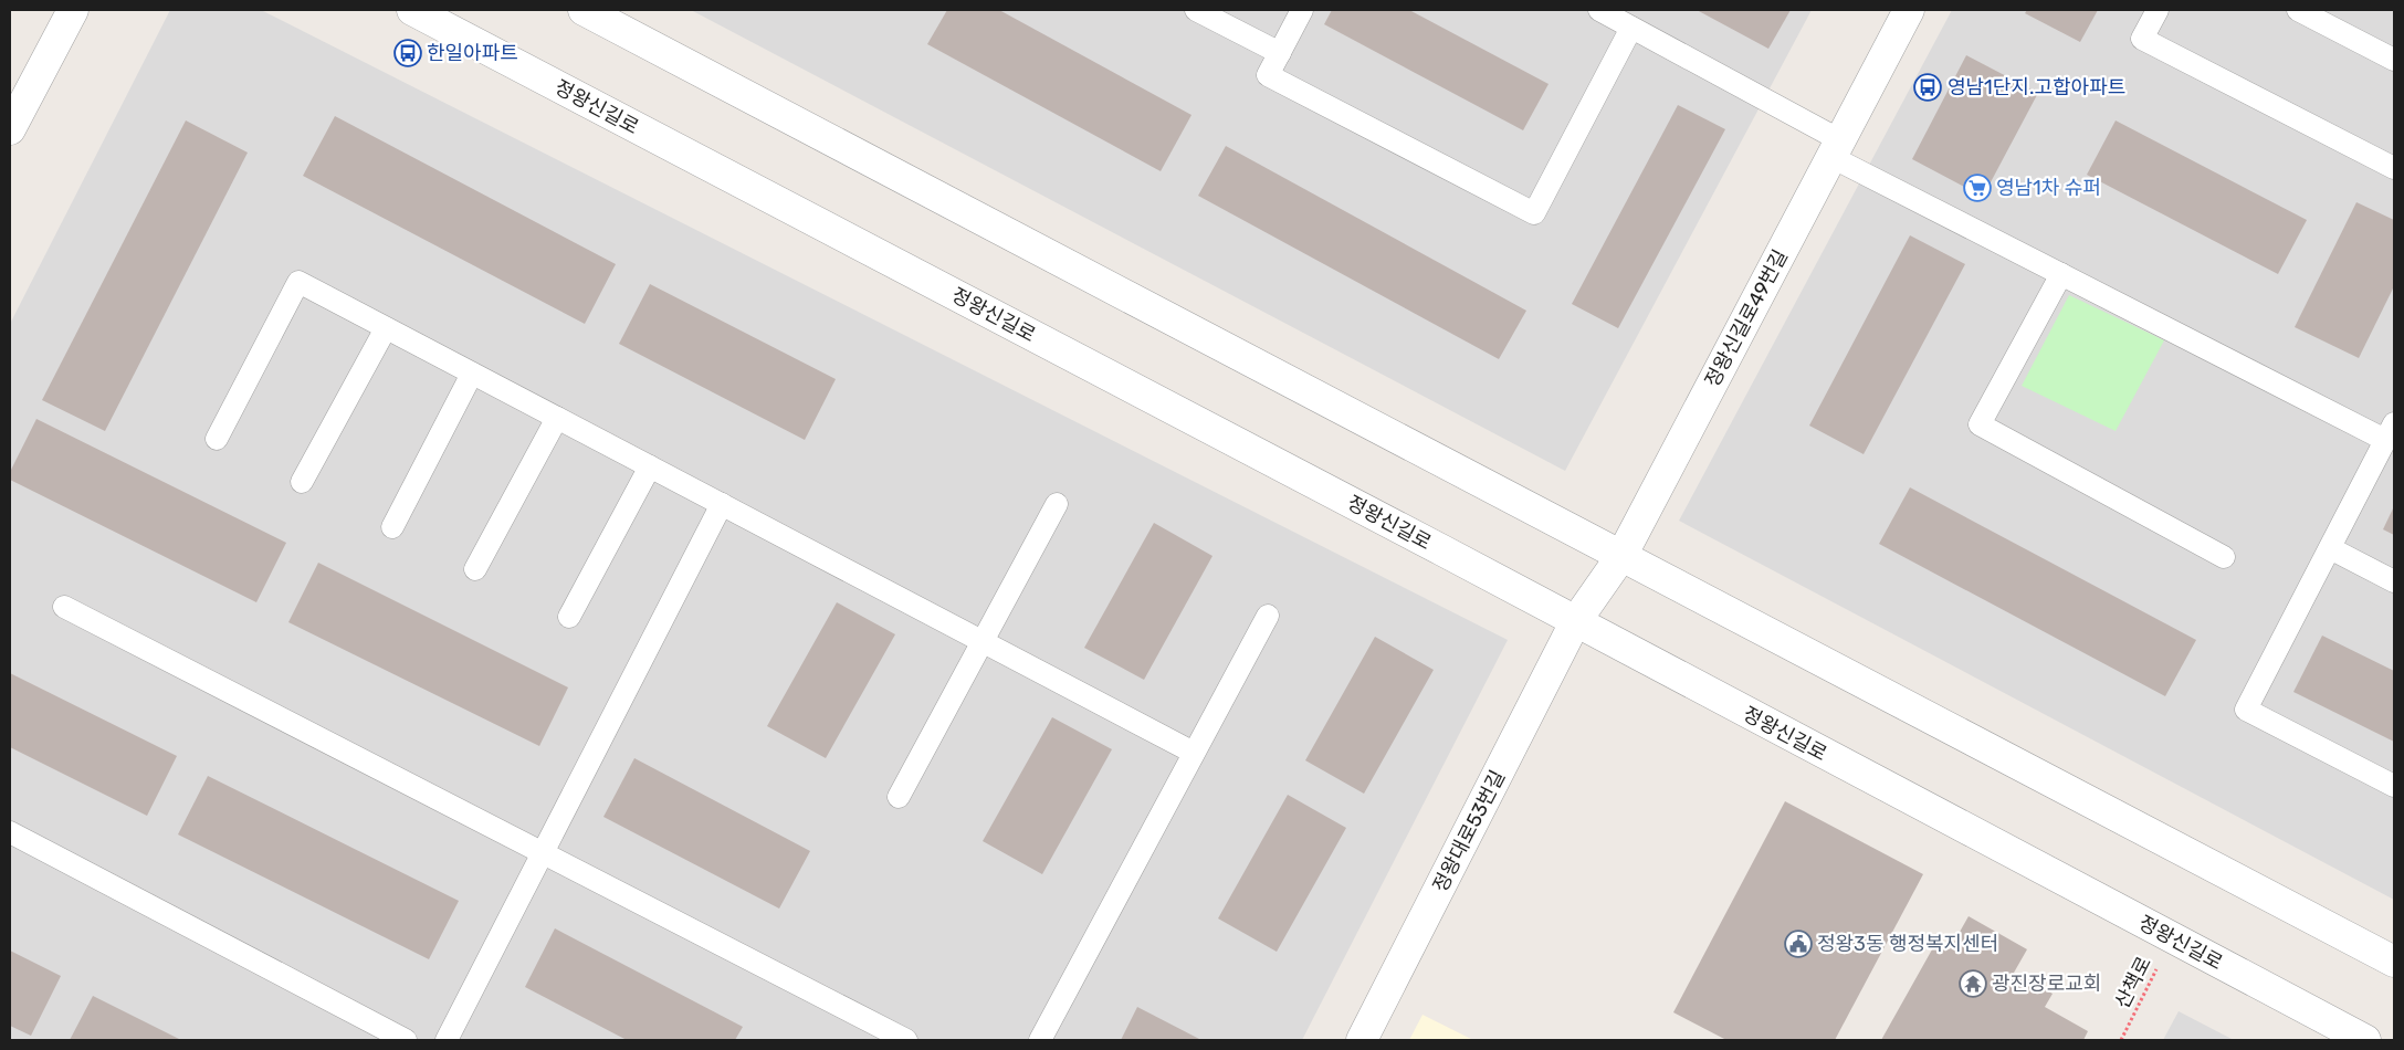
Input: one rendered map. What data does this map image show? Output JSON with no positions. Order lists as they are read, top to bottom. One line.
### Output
{"streets":{"street":["정왕신길로","정왕신길로49번길","정왕대로53번길"],"path":["산책로"]},"crossings":[["정왕신길로","정왕신길로49번길"],["정왕신길로","정왕대로53번길"],["정왕신길로","산책로"],["정왕신길로49번길","정왕대로53번길"]],"places":{"bus stop":["한일아파트","영남1단지.고합아파트"],"supermarket":["영남1차 슈퍼"],"public building":["정왕3동 행정복지센터"],"temple":["광진장로교회"]}}
